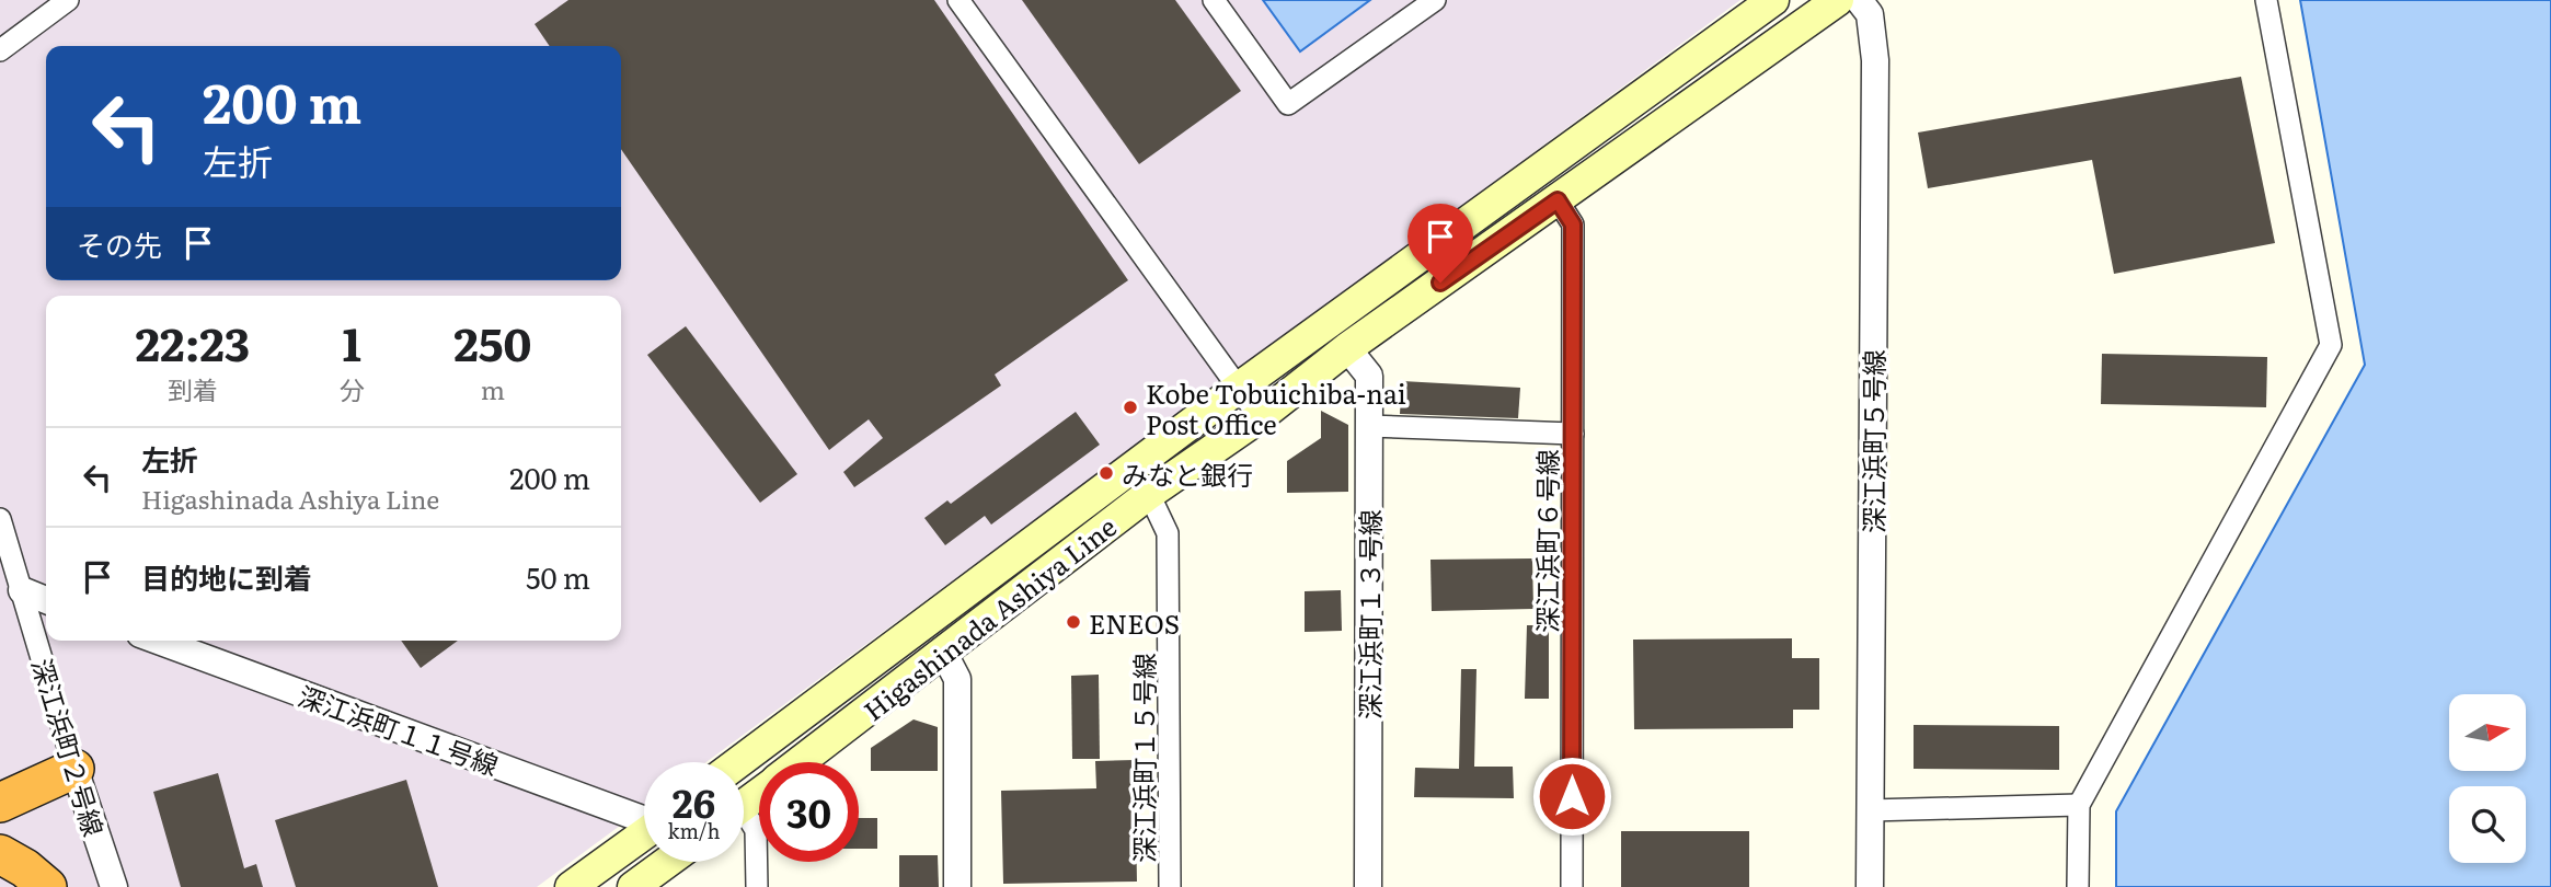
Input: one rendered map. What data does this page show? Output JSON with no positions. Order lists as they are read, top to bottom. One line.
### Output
{"streets":{"main road":["Higashinada Ashiya Line"],"street":["深江浜町５号線","深江浜町６号線","深江浜町１３号線","深江浜町１１号線","深江浜町２号線","深江浜町１５号線"]},"crossings":[["深江浜町６号線","Higashinada Ashiya Line"],["深江浜町１３号線","Higashinada Ashiya Line"],["Higashinada Ashiya Line","深江浜町１５号線"]],"places":["Kobe Tobuichiba-nai Post Office","みなと銀行","ENEOS"],"north":"right","page":{"turn":["200 m","左折"],"then":"その先","eta":["22:23","到着","1","分","250","m"],"list":[{"name":"左折","note":"Higashinada Ashiya Line","value":"200 m"},{"name":"目的地に到着","value":"50 m"}],"speed":"26 km/h","limit":"30"}}
